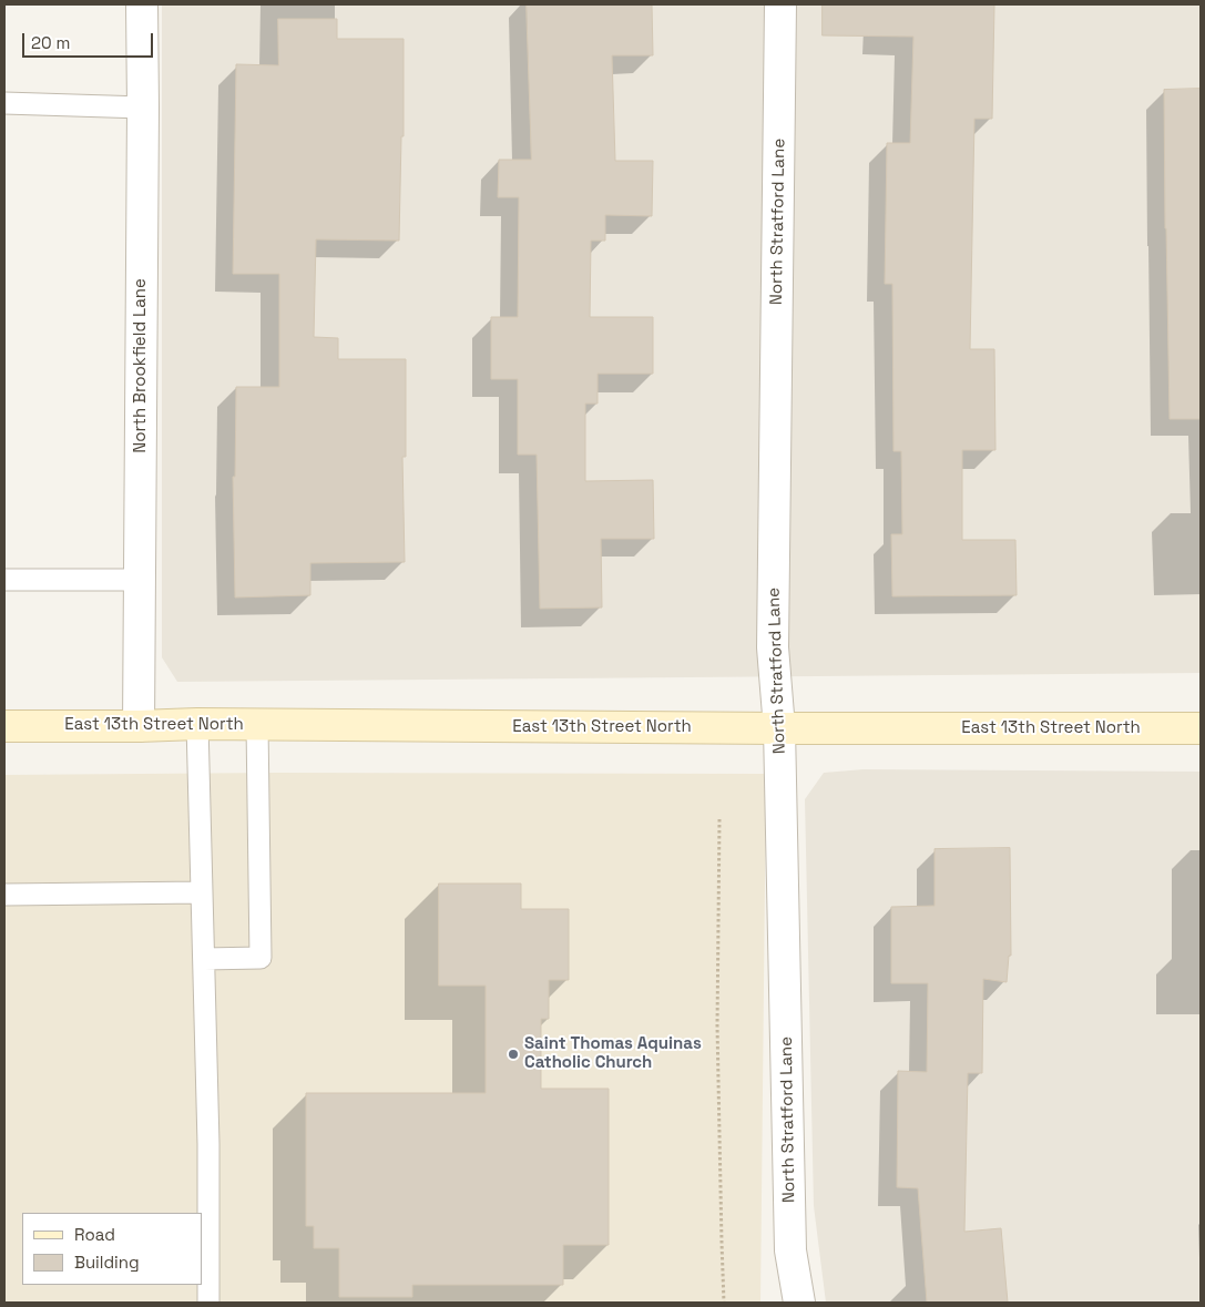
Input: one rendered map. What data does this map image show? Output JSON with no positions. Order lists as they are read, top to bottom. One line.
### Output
{"streets":{"main road":["East 13th Street North"],"street":["North Stratford Lane","North Brookfield Lane"]},"crossings":[["North Stratford Lane","East 13th Street North"],["North Brookfield Lane","East 13th Street North"]],"places":["Saint Thomas Aquinas Catholic Church"],"legend":["Road","Building"],"scale_bar":"20 m"}
